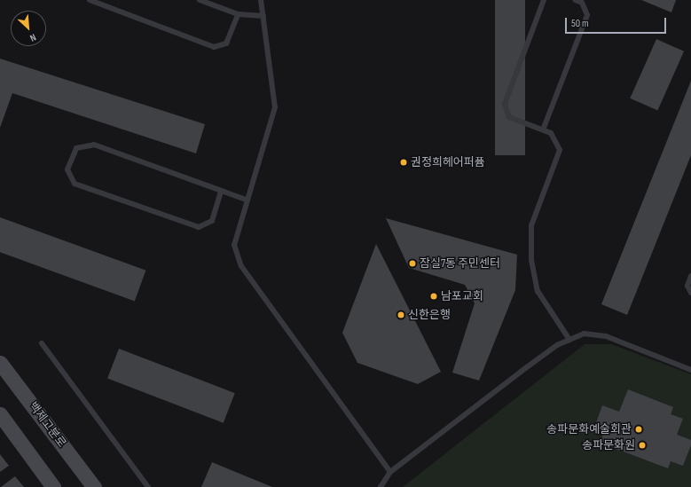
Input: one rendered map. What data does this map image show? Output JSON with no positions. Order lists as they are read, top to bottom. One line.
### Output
{"streets":{"main road":["백제고분로"]},"places":["권정희헤어퍼퓸","잠실7동 주민센터","남포교회","신한은행","송파문화예술회관","송파문화원"],"scale_bar":"50 m","north":"bottom right"}
